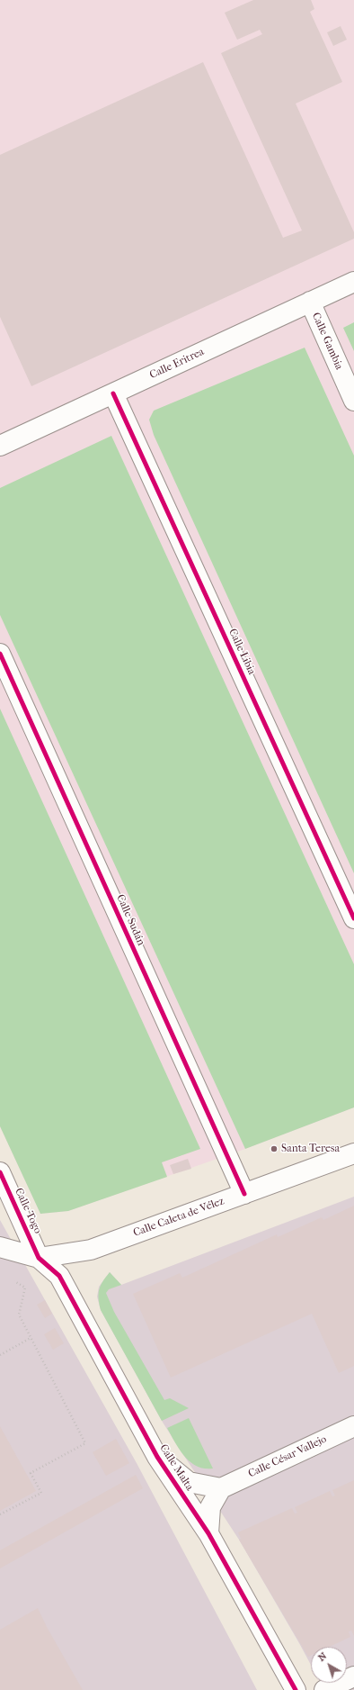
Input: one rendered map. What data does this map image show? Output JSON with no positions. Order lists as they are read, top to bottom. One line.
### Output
{"streets":{"street":["Calle Gambia","Calle Eritrea","Calle Libia","Calle Sudán","Calle Togo","Calle Caleta de Vélez","Calle César Vallejo","Calle Malta"]},"crossings":[["Calle Gambia","Calle Eritrea"],["Calle Eritrea","Calle Libia"],["Calle Sudán","Calle Caleta de Vélez"],["Calle Togo","Calle Caleta de Vélez"],["Calle Togo","Calle Malta"],["Calle Caleta de Vélez","Calle Malta"],["Calle César Vallejo","Calle Malta"]],"places":["Santa Teresa"],"north":"top left"}
